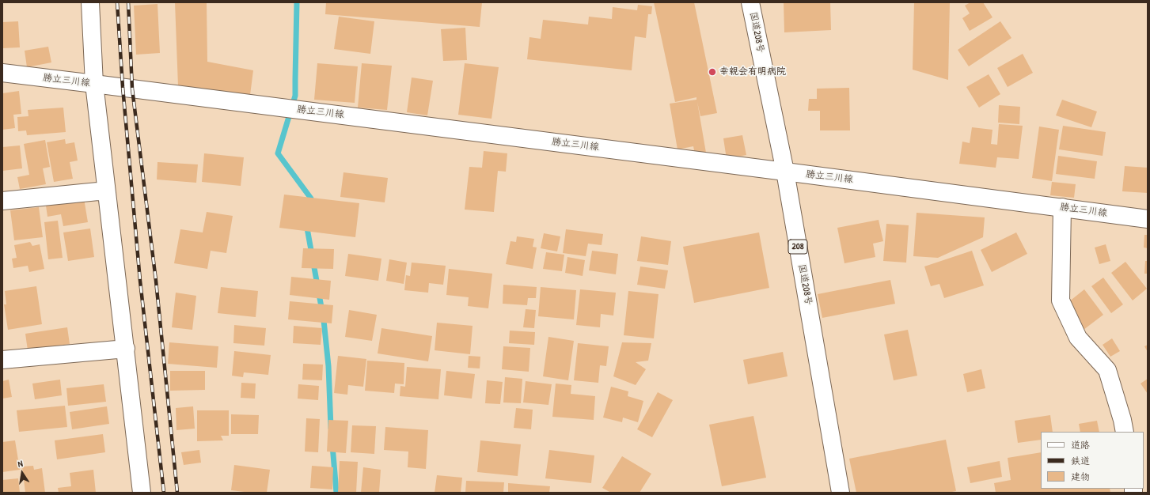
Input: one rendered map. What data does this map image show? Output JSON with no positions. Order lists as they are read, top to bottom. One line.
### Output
{"streets":{"main road":["国道208号","勝立三川線","208"]},"crossings":[["国道208号","勝立三川線"]],"places":["幸親会有明病院"],"legend":["道路","鉄道","建物"],"north":"top"}
